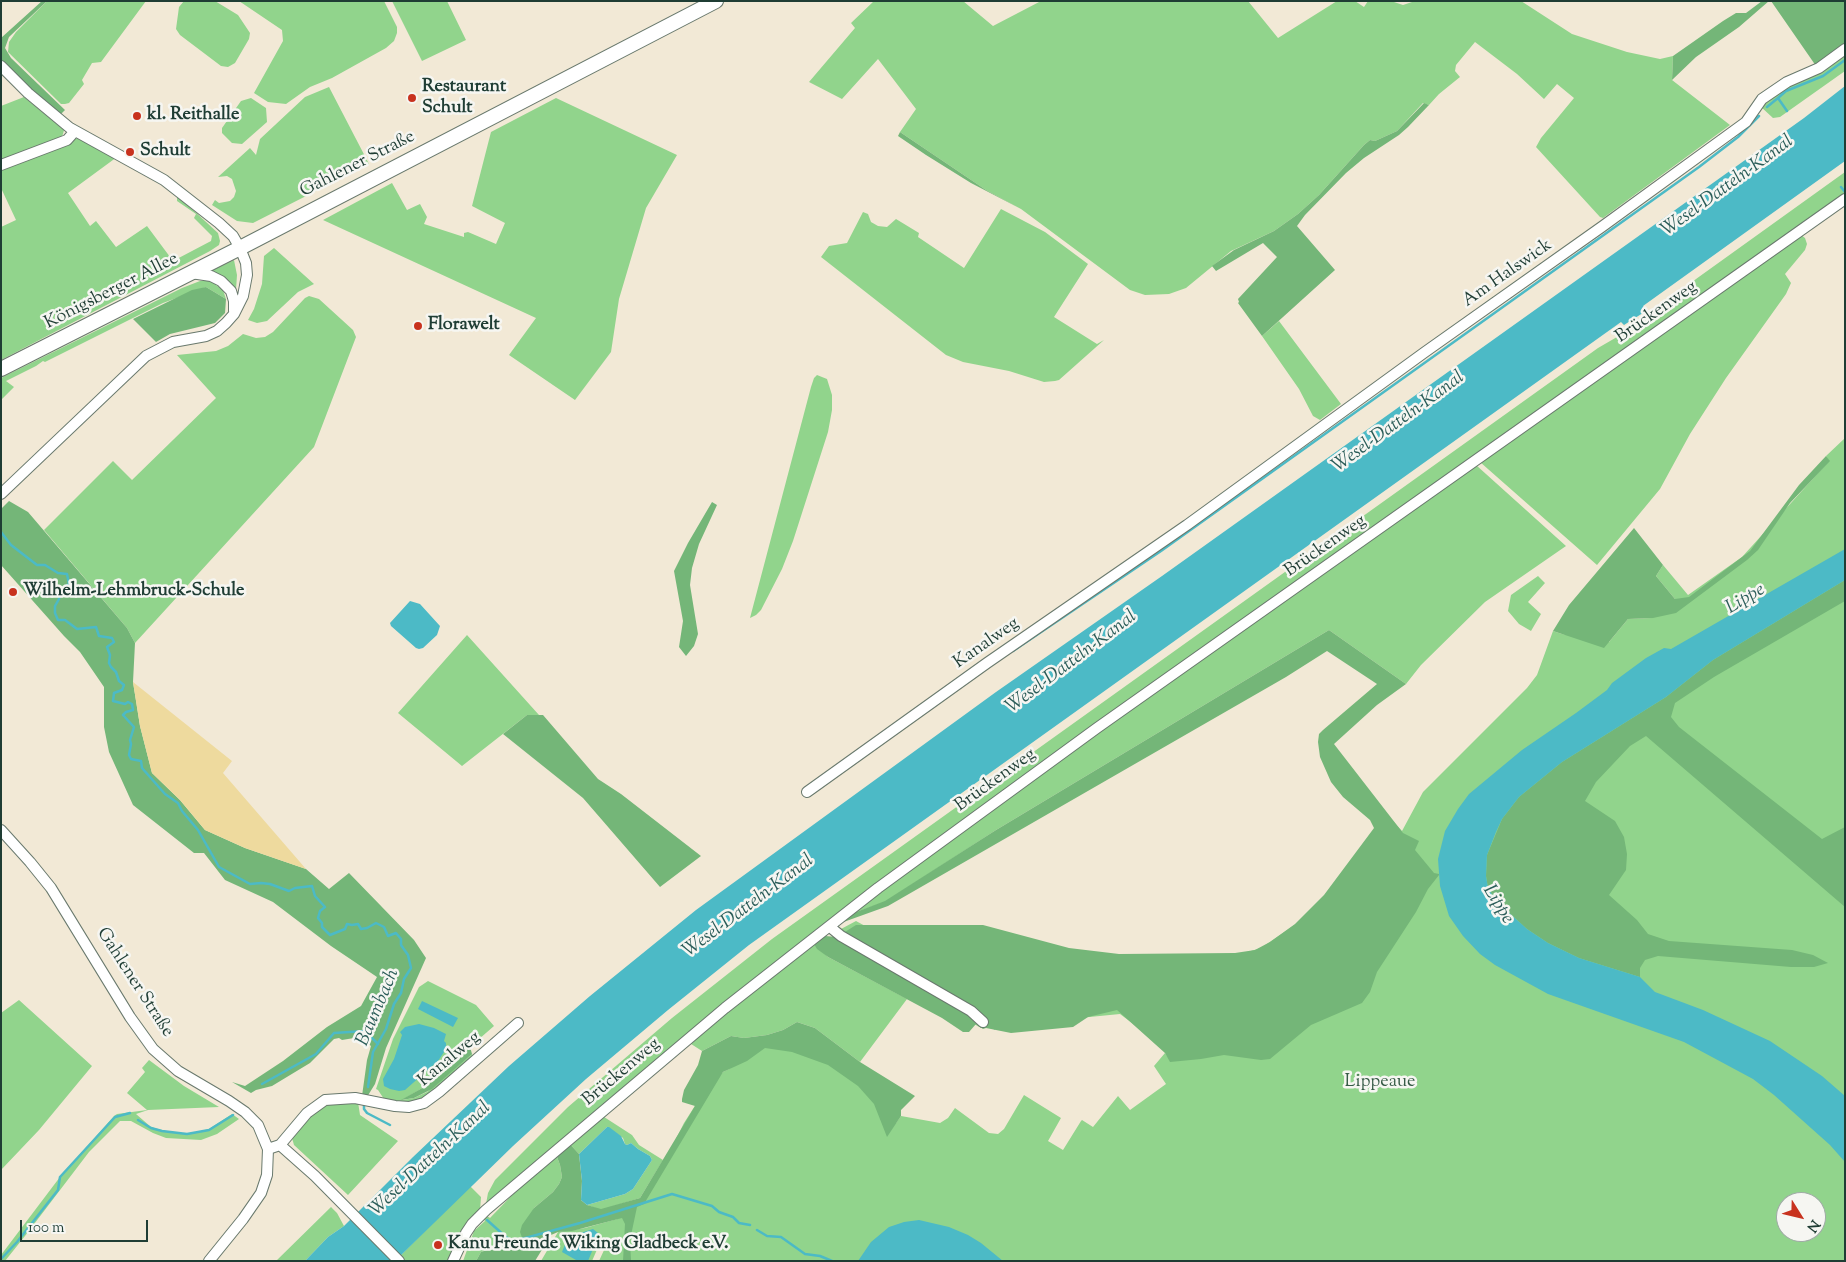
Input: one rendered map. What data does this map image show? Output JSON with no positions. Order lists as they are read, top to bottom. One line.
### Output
{"streets":{"main road":["Gahlener Straße","Königsberger Allee"],"street":["Am Halswick","Brückenweg","Kanalweg"]},"crossings":[["Gahlener Straße","Königsberger Allee"],["Am Halswick","Kanalweg"]],"water":["Wesel-Datteln-Kanal","Lippe","Baumbach"],"parks":["Lippeaue"],"places":["Restaurant Schult","kl. Reithalle","Schult","Florawelt","Wilhelm-Lehmbruck-Schule","Kanu Freunde Wiking Gladbeck e.V."],"scale_bar":"100 m","north":"bottom right"}
